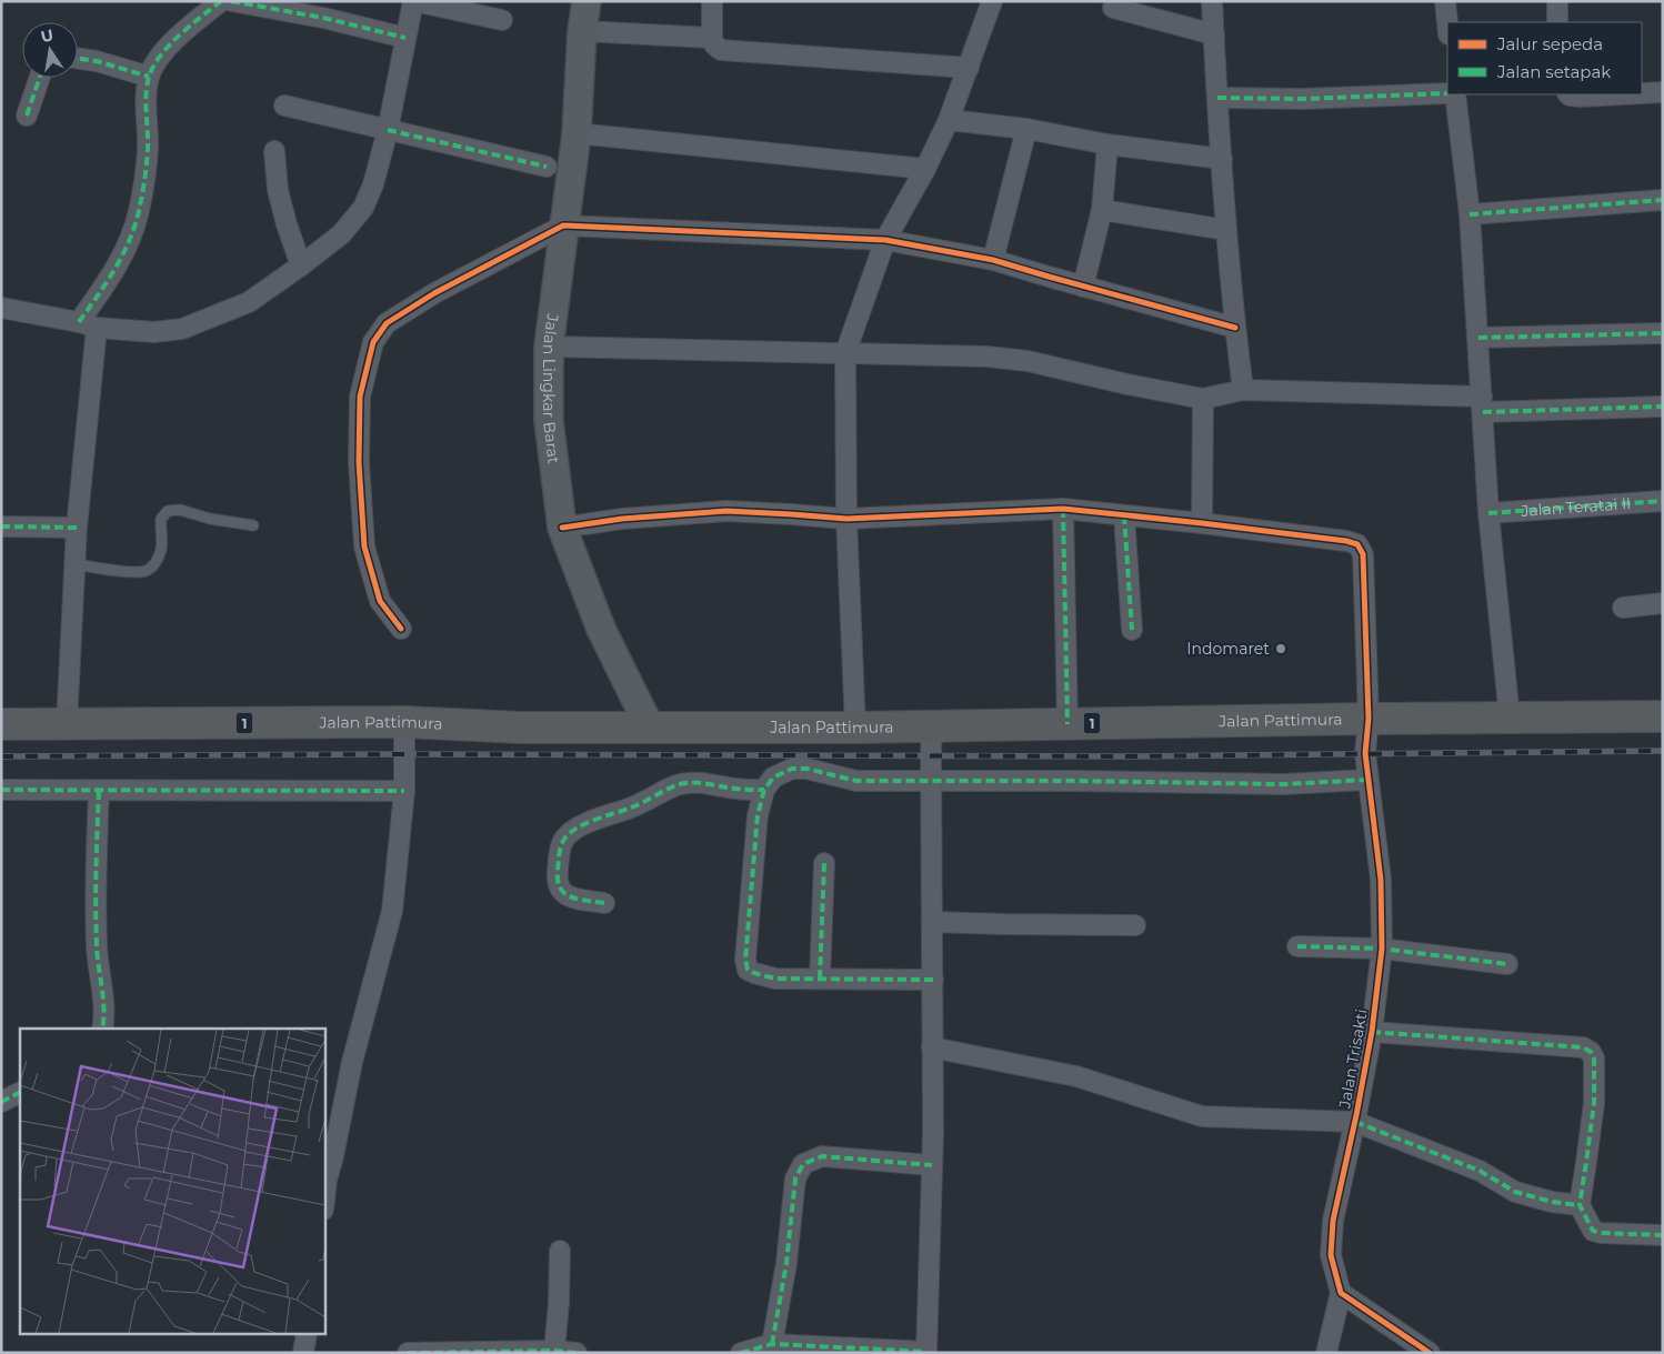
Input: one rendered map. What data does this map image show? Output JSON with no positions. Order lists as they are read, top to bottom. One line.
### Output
{"streets":{"highway":["Jalan Pattimura","1"],"street":["Jalan Lingkar Barat","Jalan Teratai II","Jalan Trisakti"]},"crossings":[["Jalan Lingkar Barat","Jalan Pattimura"],["Jalan Pattimura","Jalan Trisakti"]],"places":["Indomaret"],"legend":["Jalur sepeda","Jalan setapak"],"north":"top"}
